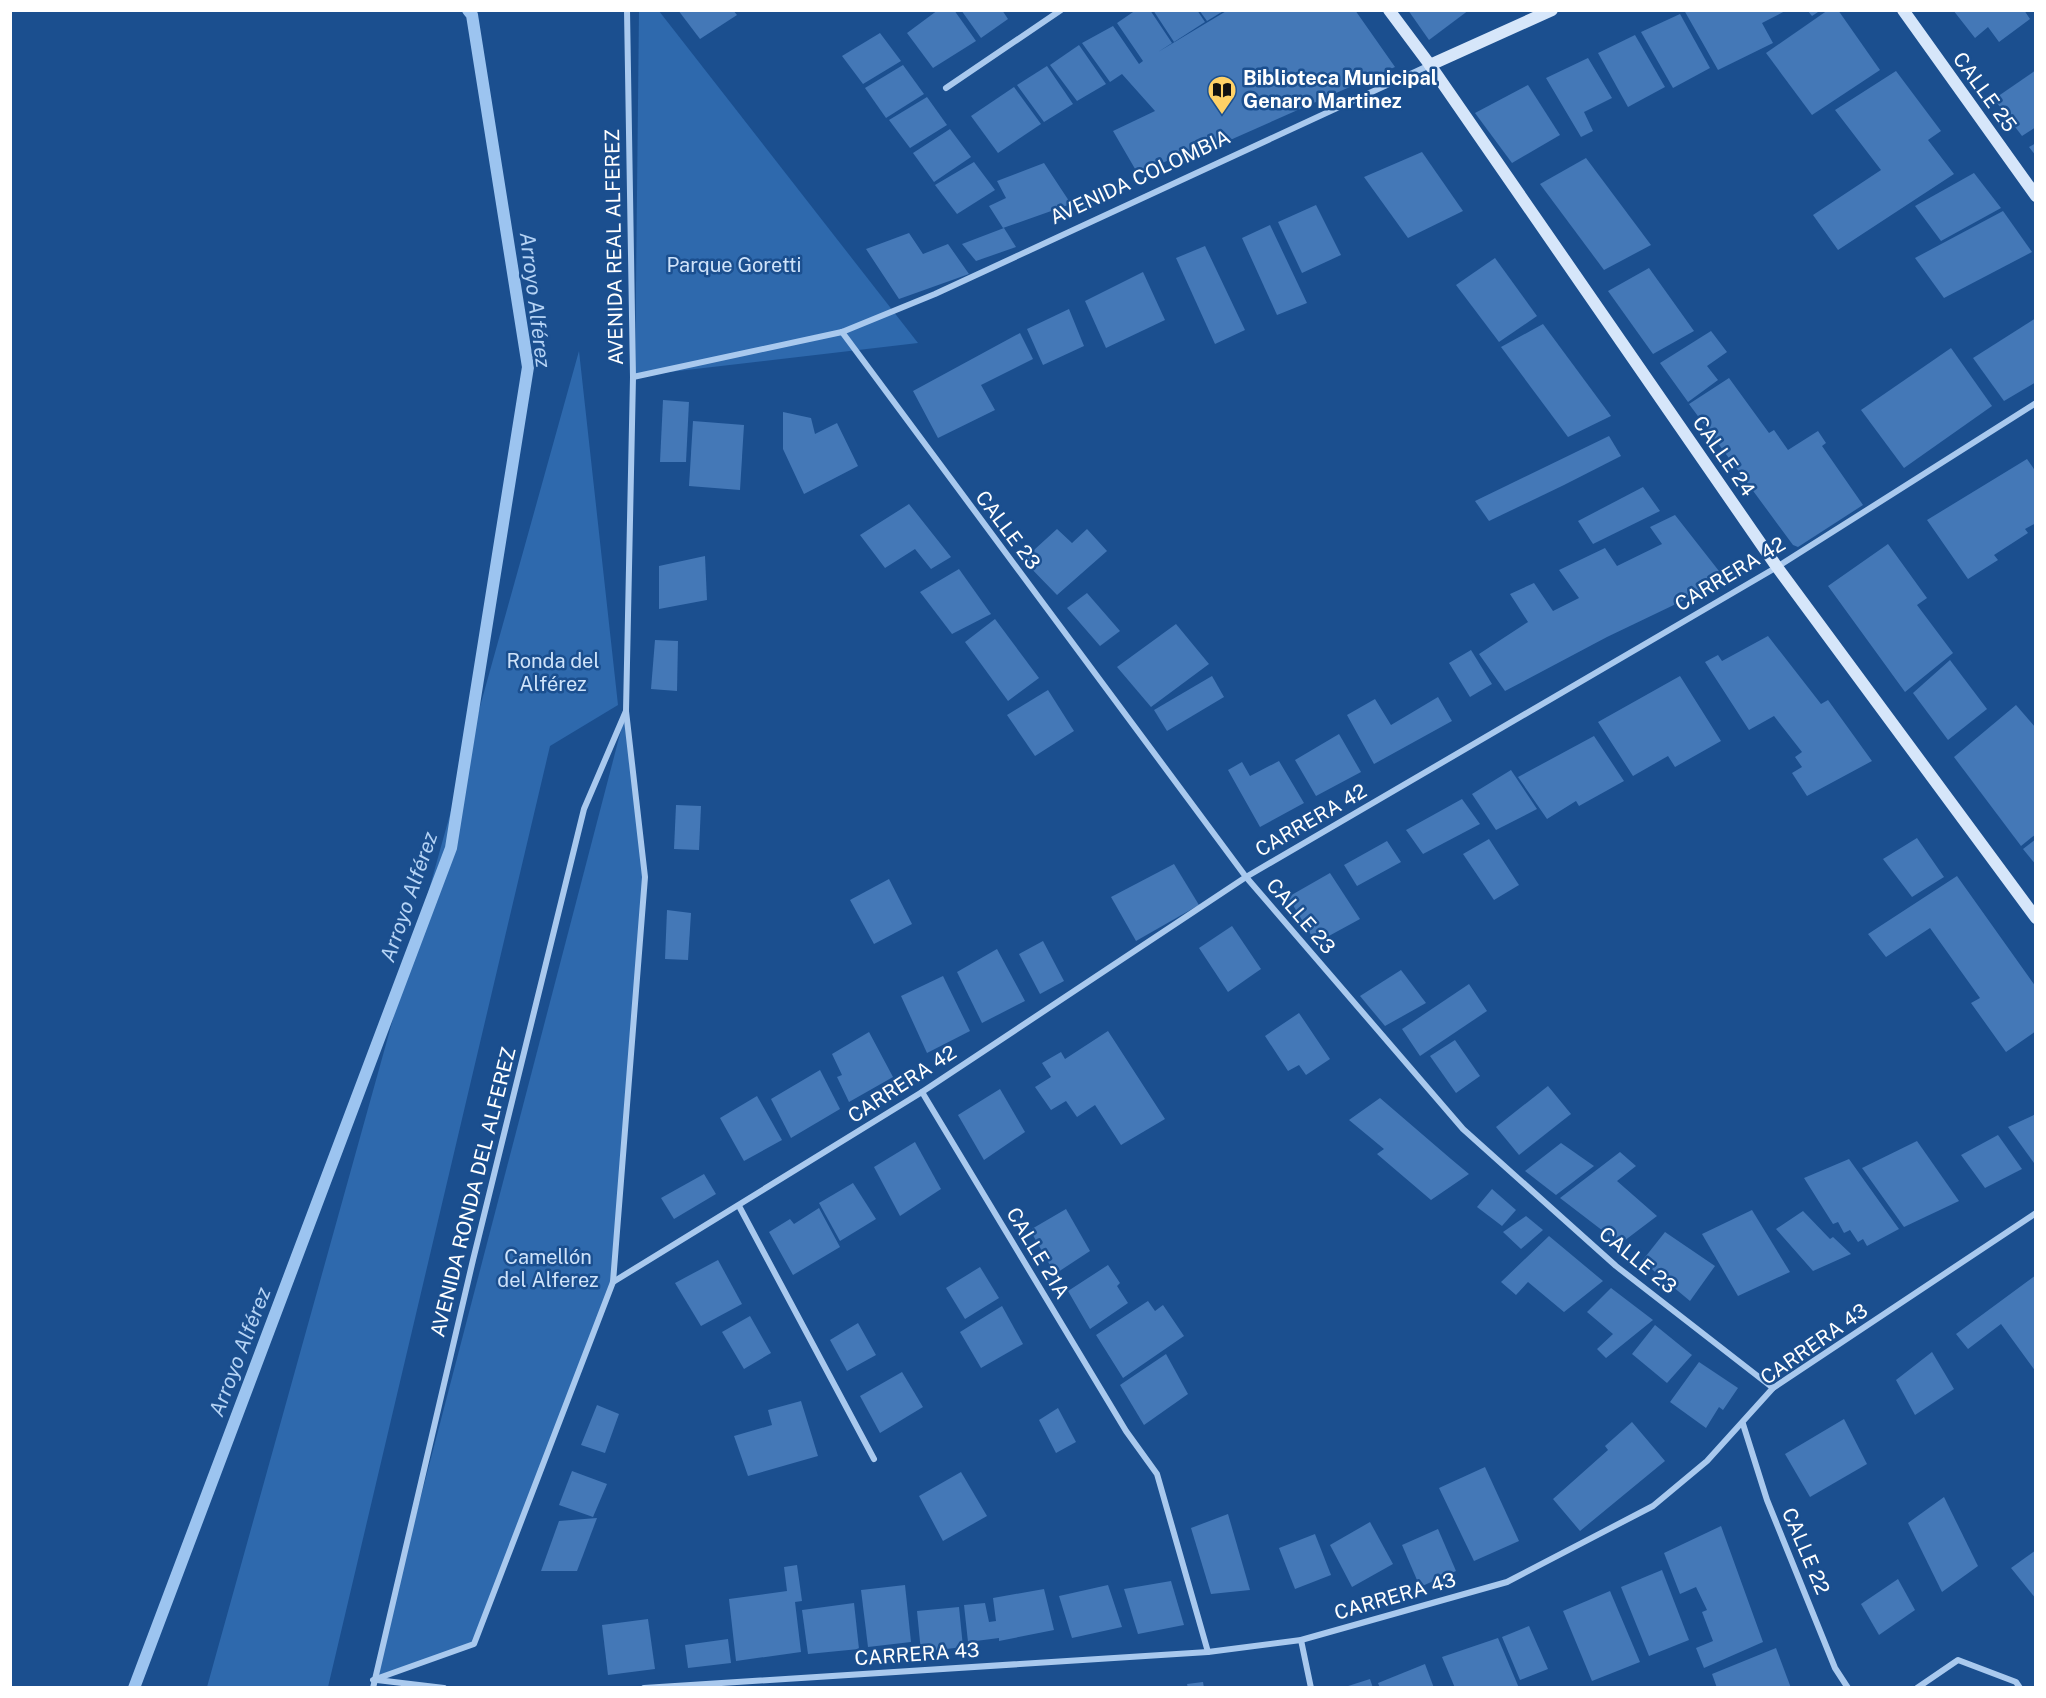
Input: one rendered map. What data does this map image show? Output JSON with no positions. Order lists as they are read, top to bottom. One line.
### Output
{"streets":{"main road":["CALLE 25","AVENIDA COLOMBIA","CALLE 24"],"street":["AVENIDA REAL ALFEREZ","CALLE 23","CARRERA 42","AVENIDA RONDA DEL ALFEREZ","CALLE 21A","CARRERA 43","CALLE 22"]},"crossings":[["AVENIDA COLOMBIA","AVENIDA REAL ALFEREZ"],["AVENIDA COLOMBIA","CALLE 24"],["AVENIDA COLOMBIA","CALLE 23"],["AVENIDA REAL ALFEREZ","CALLE 23"],["CALLE 24","CARRERA 42"],["CALLE 23","CARRERA 42"],["CALLE 23","CARRERA 43"],["CARRERA 42","CALLE 21A"],["CALLE 21A","CARRERA 43"],["CARRERA 43","CALLE 22"]],"water":["Arroyo Alférez"],"parks":["Parque Goretti","Ronda del Alférez","Camellón del Alferez"],"places":{"library":["Biblioteca Municipal Genaro Martinez"]}}
